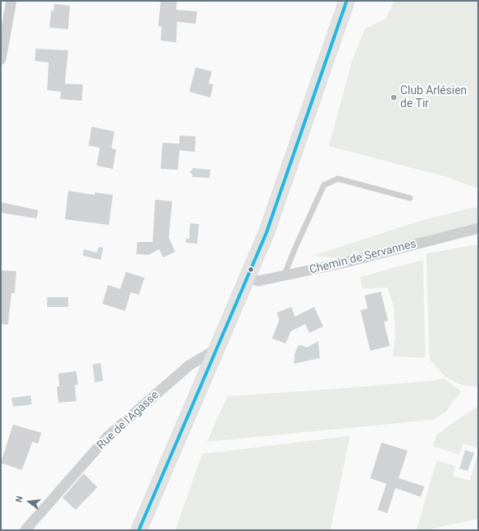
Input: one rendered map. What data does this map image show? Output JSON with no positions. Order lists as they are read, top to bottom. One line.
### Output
{"streets":{"street":["Chemin de Servannes","Rue de l'Agasse"]},"places":["Club Arlésien de Tir"],"north":"left"}
